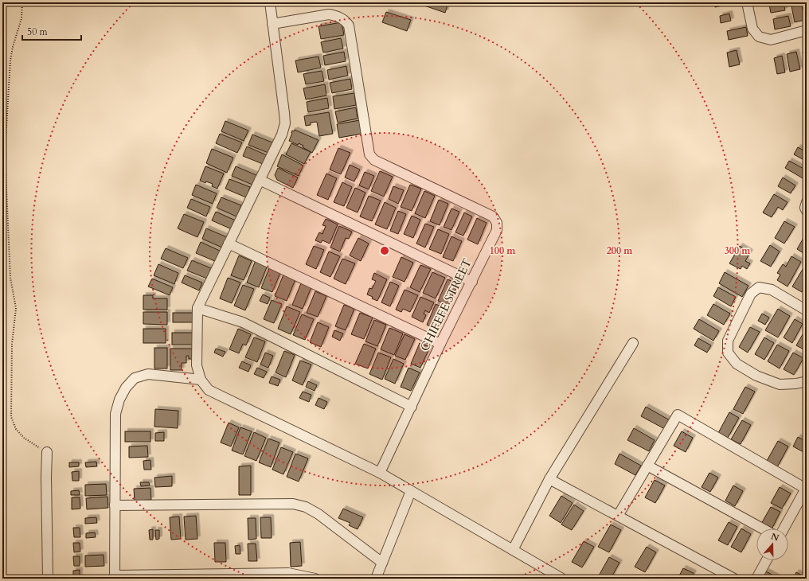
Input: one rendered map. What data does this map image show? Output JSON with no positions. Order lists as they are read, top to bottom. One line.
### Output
{"streets":{"street":["CHIFEFE STREET"]},"scale_bar":"50 m","north":"top","rings":["100 m","200 m","300 m"]}
